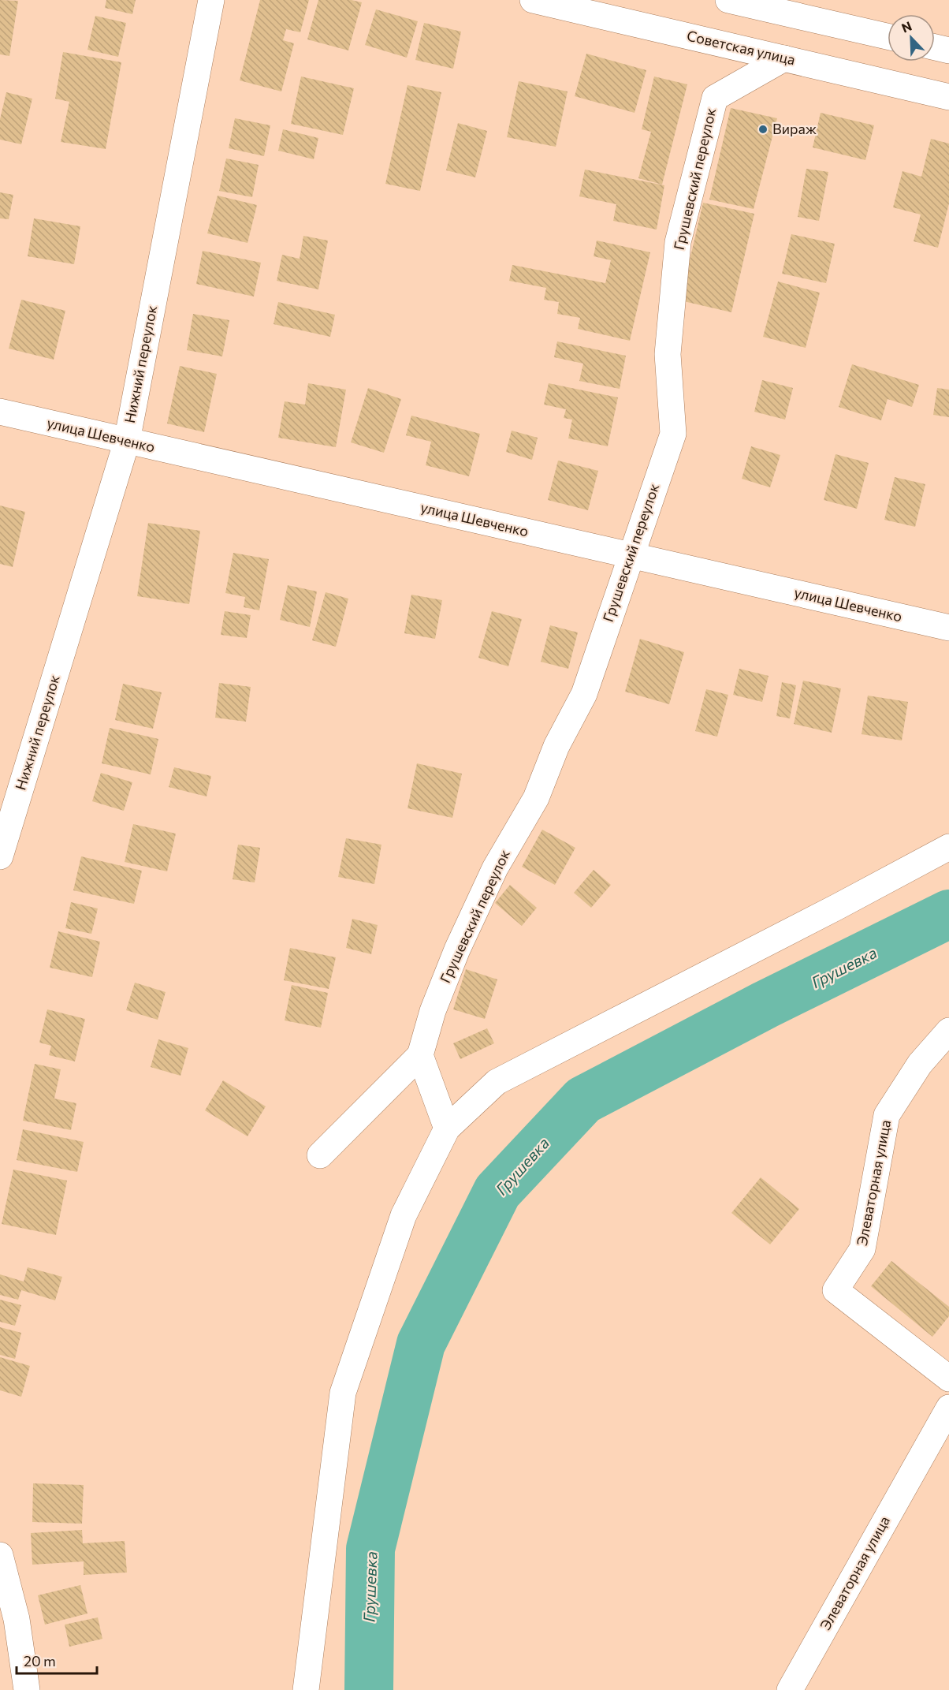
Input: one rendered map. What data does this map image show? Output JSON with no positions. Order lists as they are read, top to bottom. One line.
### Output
{"streets":{"street":["Советская улица","Грушевский переулок","Нижний переулок","улица Шевченко","Элеваторная улица"]},"crossings":[["Советская улица","Грушевский переулок"],["Грушевский переулок","улица Шевченко"],["Нижний переулок","улица Шевченко"]],"water":["Грушевка"],"places":["Вираж"],"scale_bar":"20 m","north":"top left"}
